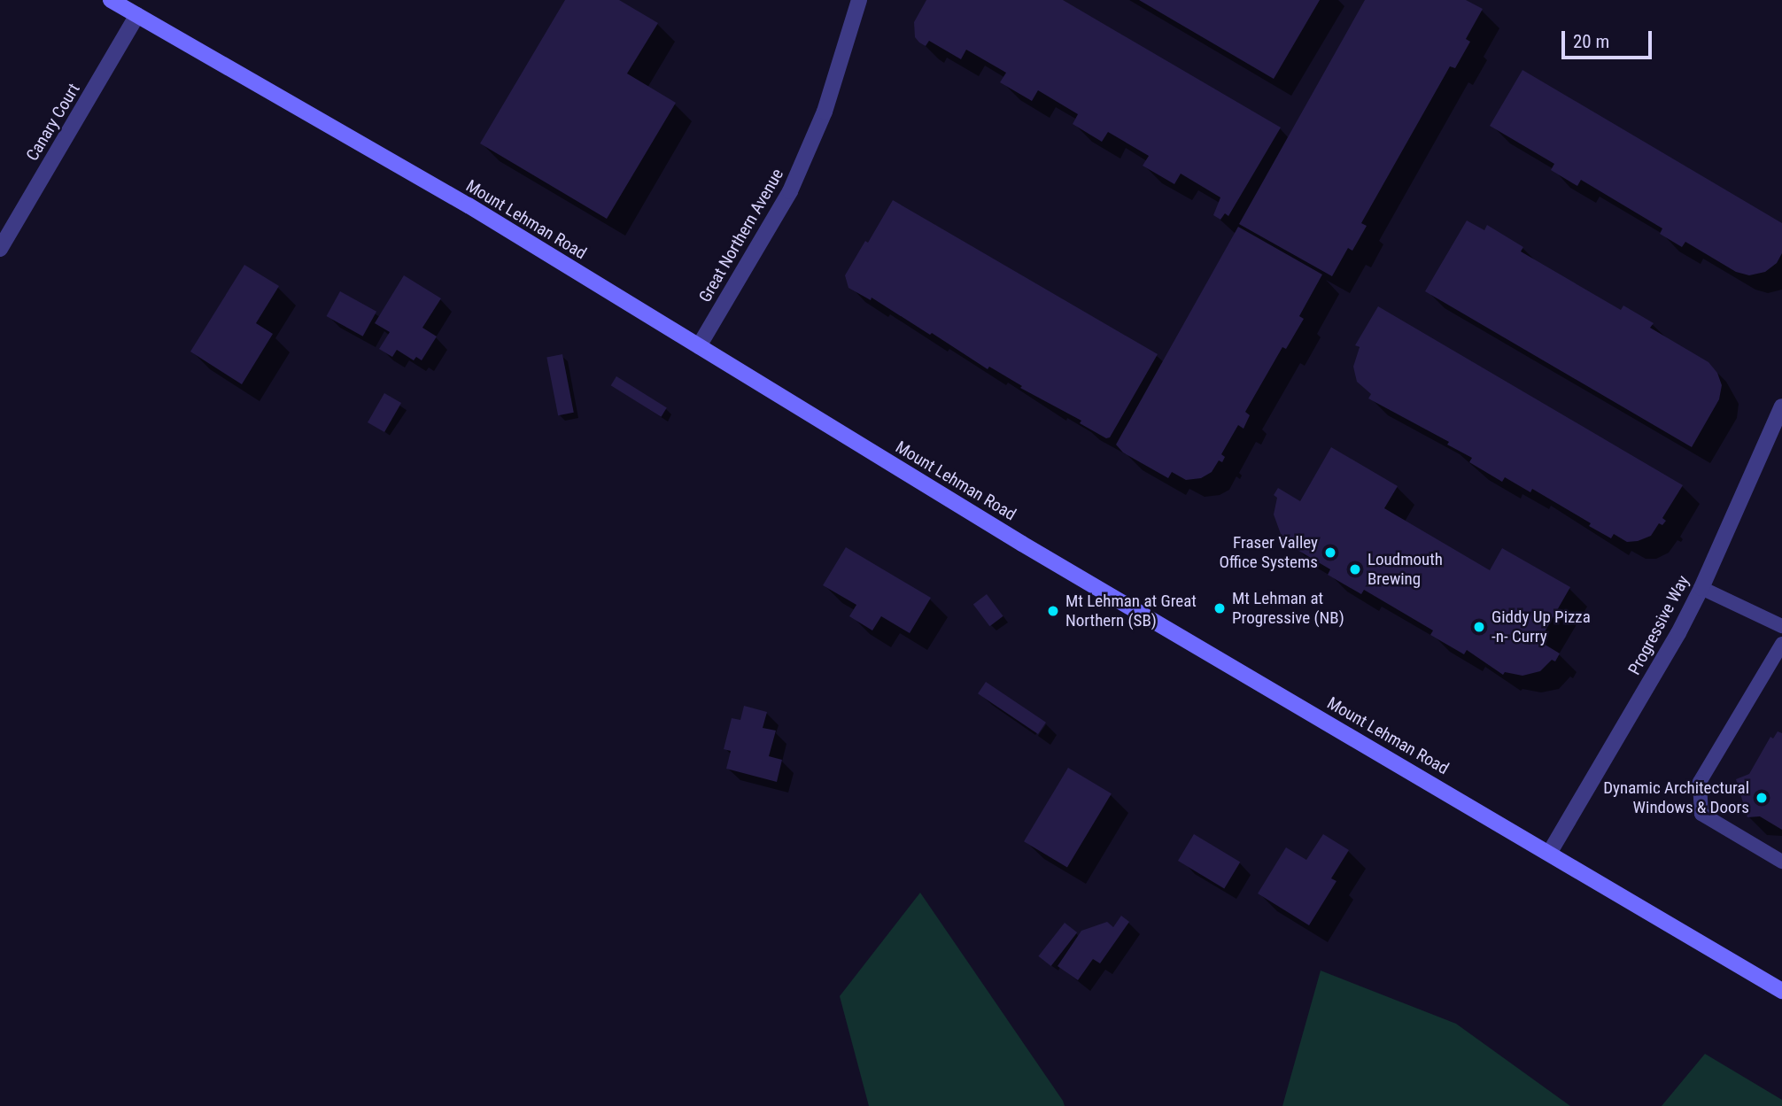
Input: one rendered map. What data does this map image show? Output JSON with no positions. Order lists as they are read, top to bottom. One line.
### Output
{"streets":{"main road":["Mount Lehman Road"],"street":["Canary Court","Great Northern Avenue","Progressive Way"]},"crossings":[["Canary Court","Mount Lehman Road"],["Mount Lehman Road","Great Northern Avenue"],["Mount Lehman Road","Progressive Way"]],"places":["Fraser Valley Office Systems","Loudmouth Brewing","Mt Lehman at Progressive (NB)","Mt Lehman at Great Northern (SB)","Giddy Up Pizza -n- Curry","Dynamic Architectural Windows & Doors"],"scale_bar":"20 m"}
